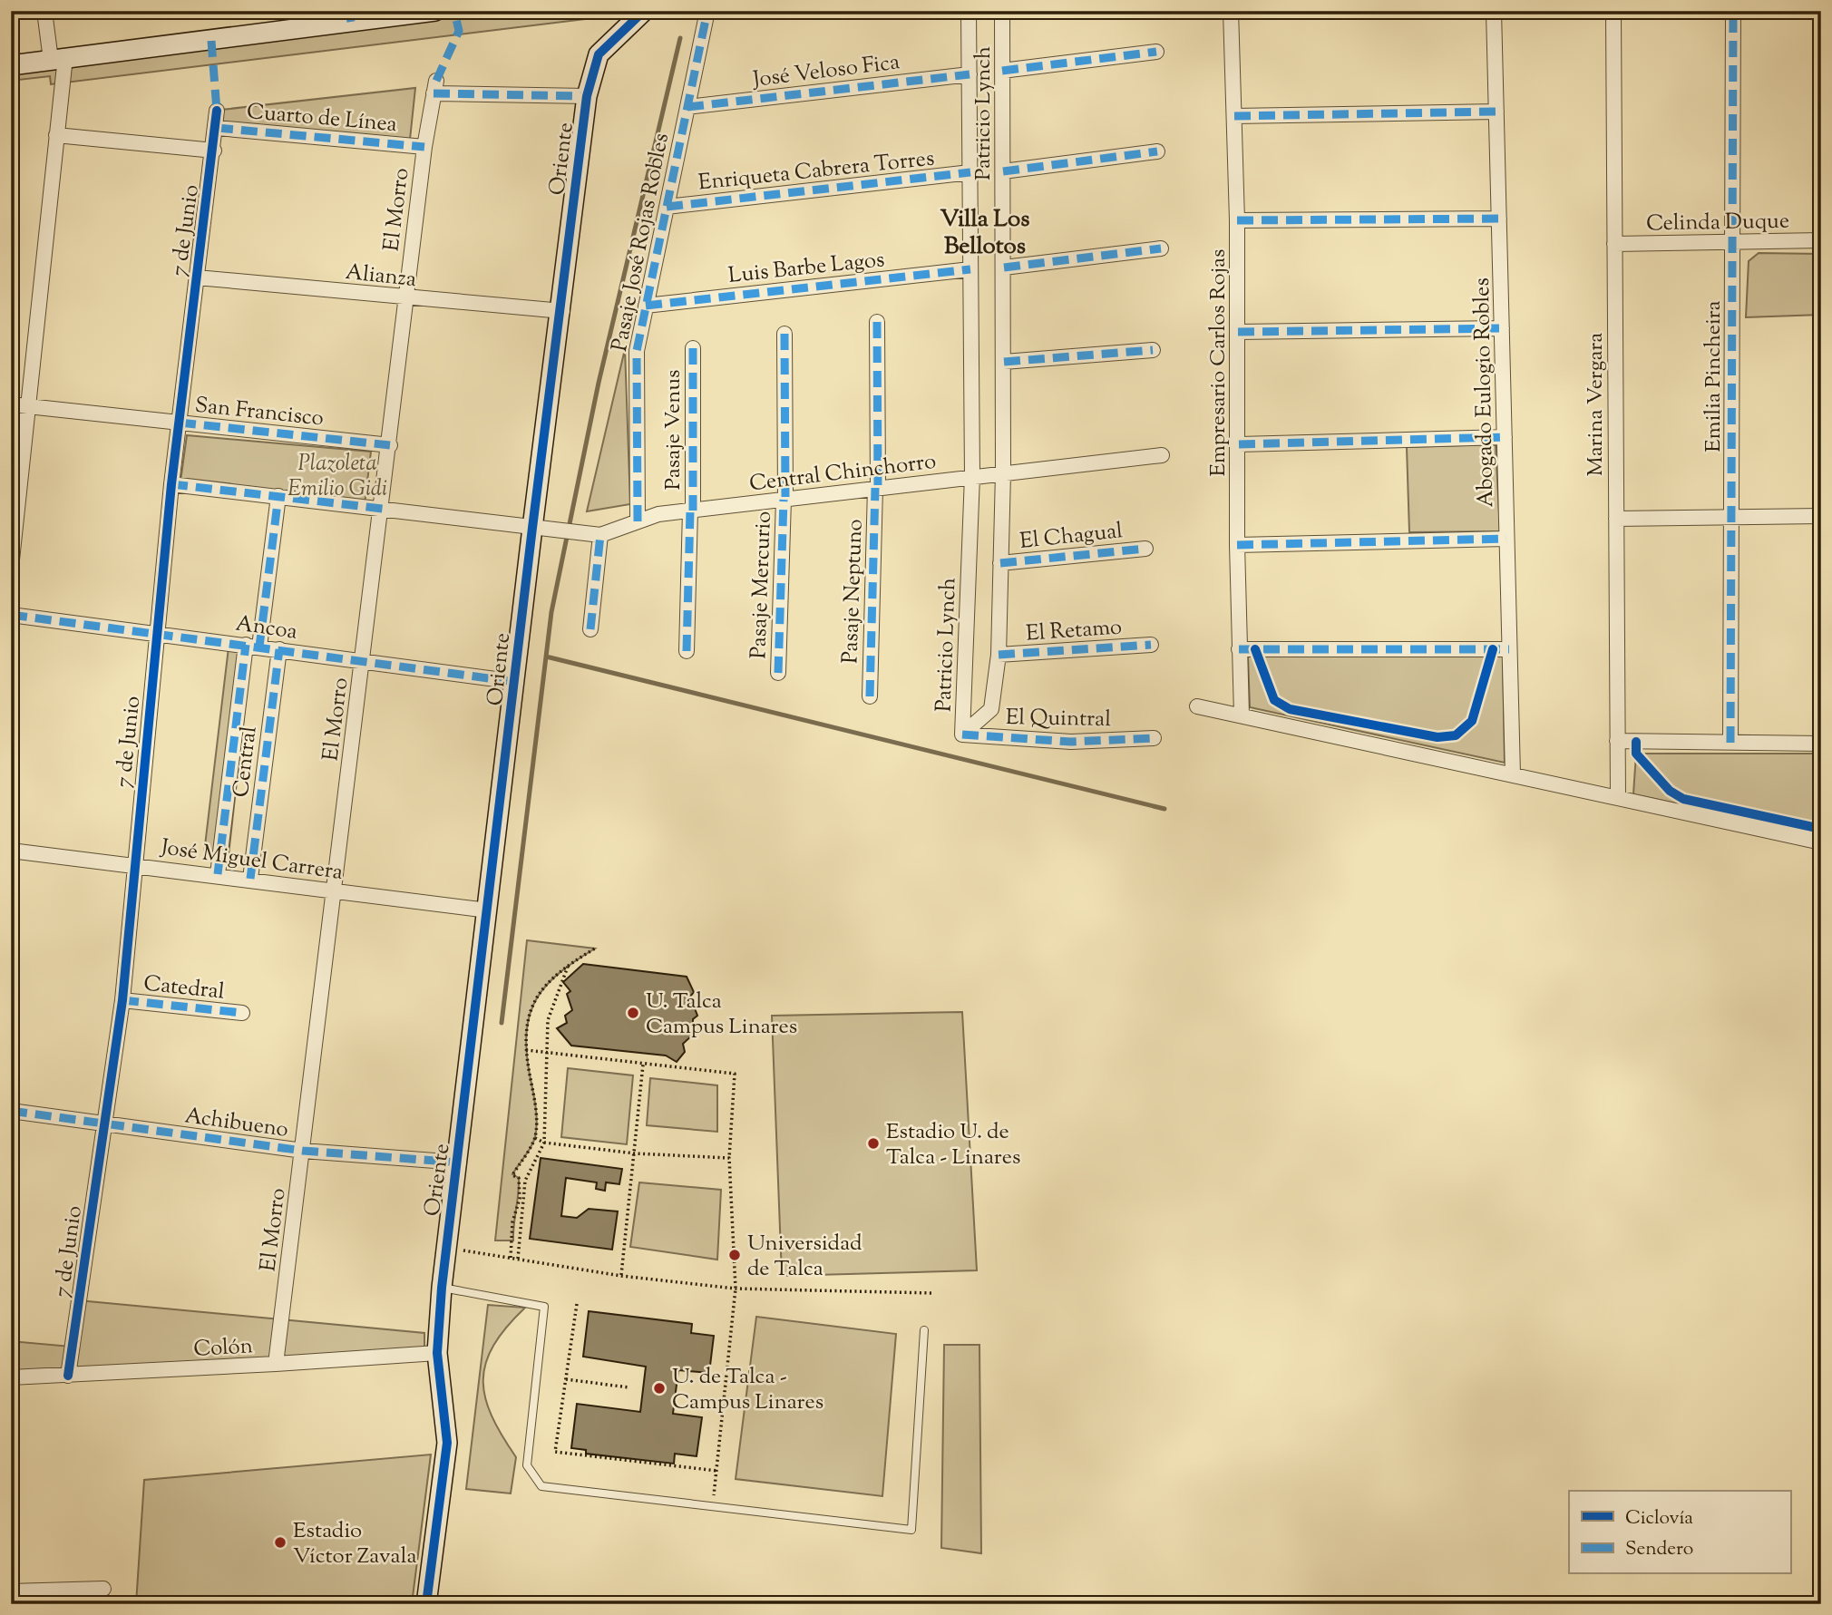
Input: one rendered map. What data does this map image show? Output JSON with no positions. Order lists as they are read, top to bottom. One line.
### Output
{"streets":{"street":["José Veloso Fica","Patricio Lynch","Cuarto de Línea","Oriente","Enriqueta Cabrera Torres","El Morro","Celinda Duque","7 de Junio","Pasaje José Rojas Robles","Luis Barbe Lagos","Alianza","Empresario Carlos Rojas","Emilia Pincheira","Abogado Eulogio Robles","Marina Vergara","San Francisco","Pasaje Venus","Central Chinchorro","El Chagual","Pasaje Mercurio","Pasaje Neptuno","Ancoa","El Retamo","El Quintral","Central","José Miguel Carrera","Catedral","Achibueno","Colón"]},"crossings":[["José Veloso Fica","Patricio Lynch"],["José Veloso Fica","Pasaje José Rojas Robles"],["Patricio Lynch","Enriqueta Cabrera Torres"],["Patricio Lynch","Luis Barbe Lagos"],["Patricio Lynch","Central Chinchorro"],["Patricio Lynch","El Chagual"],["Patricio Lynch","El Retamo"],["Patricio Lynch","El Quintral"],["Cuarto de Línea","El Morro"],["Cuarto de Línea","7 de Junio"],["Oriente","El Morro"],["Oriente","Alianza"],["Oriente","Central Chinchorro"],["Oriente","Ancoa"],["Oriente","José Miguel Carrera"],["Oriente","Achibueno"],["Oriente","Colón"],["Enriqueta Cabrera Torres","Pasaje José Rojas Robles"],["El Morro","Alianza"],["El Morro","San Francisco"],["El Morro","Central Chinchorro"],["El Morro","Ancoa"],["El Morro","José Miguel Carrera"],["El Morro","Achibueno"],["El Morro","Colón"],["Celinda Duque","Emilia Pincheira"],["Celinda Duque","Marina Vergara"],["7 de Junio","Alianza"],["7 de Junio","San Francisco"],["7 de Junio","Central Chinchorro"],["7 de Junio","Ancoa"],["7 de Junio","José Miguel Carrera"],["7 de Junio","Catedral"],["7 de Junio","Achibueno"],["7 de Junio","Colón"],["Pasaje José Rojas Robles","Luis Barbe Lagos"],["Pasaje José Rojas Robles","Central Chinchorro"],["Pasaje Venus","Central Chinchorro"],["Central Chinchorro","Pasaje Mercurio"],["Central Chinchorro","Pasaje Neptuno"],["Central Chinchorro","Central"],["Ancoa","Central"],["Central","José Miguel Carrera"]],"districts":["Villa Los Bellotos"],"parks":["Plazoleta Emilio Gidi"],"places":["U. Talca Campus Linares","Estadio U. de Talca - Linares","Universidad de Talca","U. de Talca - Campus Linares","Estadio Víctor Zavala"],"legend":["Ciclovía","Sendero"]}
